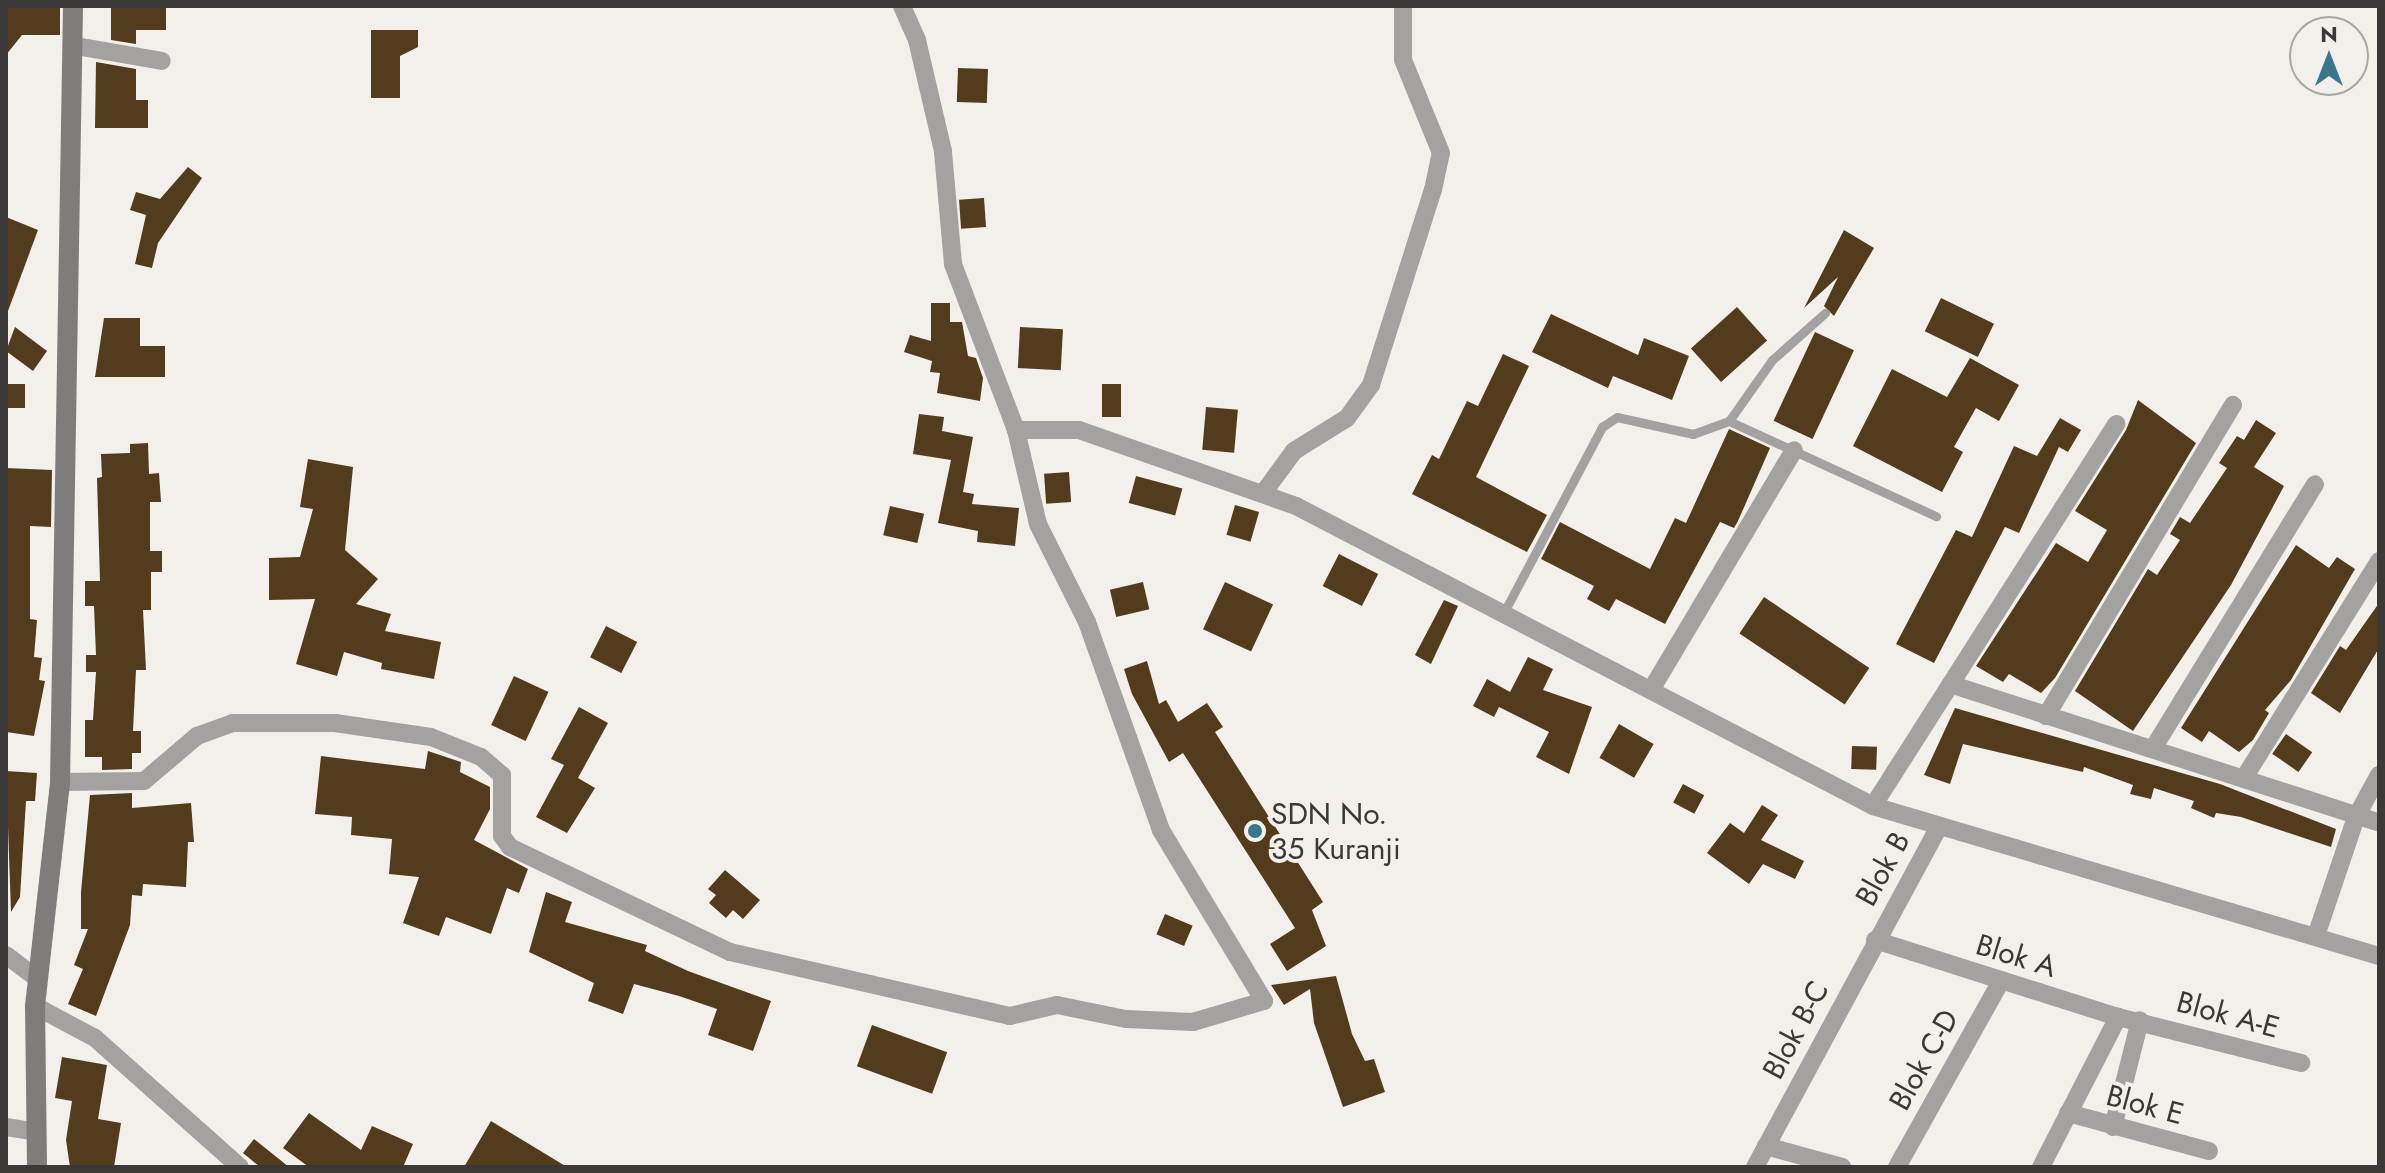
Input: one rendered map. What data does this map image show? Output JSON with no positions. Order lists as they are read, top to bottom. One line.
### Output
{"streets":{"street":["Blok B","Blok A","Blok A-E","Blok B-C","Blok C-D","Blok E"]},"crossings":[["Blok B","Blok A"],["Blok B","Blok B-C"],["Blok A","Blok A-E"],["Blok A","Blok B-C"],["Blok A","Blok C-D"]],"places":["SDN No. 35 Kuranji"],"north":"top"}
